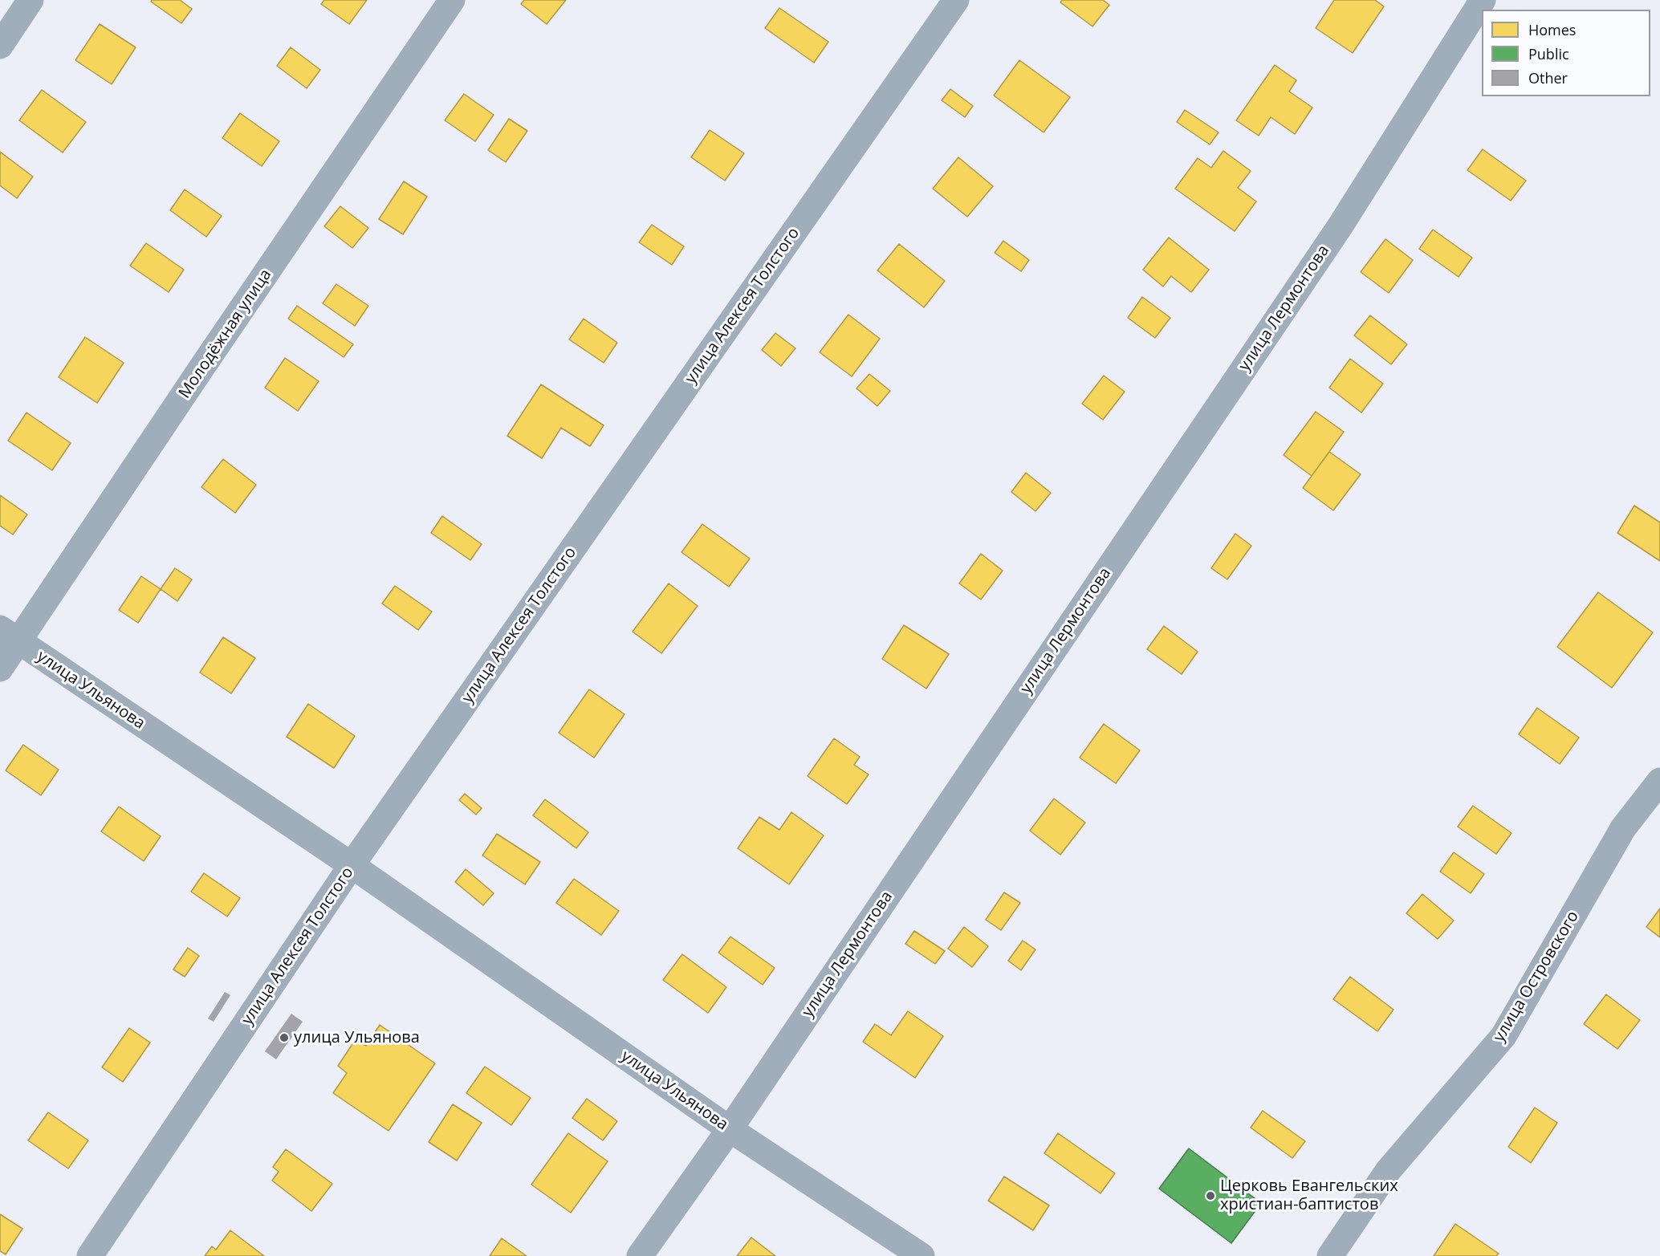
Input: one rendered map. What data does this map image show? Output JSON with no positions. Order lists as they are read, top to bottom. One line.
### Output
{"streets":{"street":["улица Алексея Толстого","улица Лермонтова","Молодёжная улица","улица Ульянова","улица Островского"]},"crossings":[["улица Алексея Толстого","улица Ульянова"],["улица Лермонтова","улица Ульянова"],["Молодёжная улица","улица Ульянова"]],"places":["улица Ульянова","Церковь Евангельских христиан-баптистов"],"legend":["Homes","Public","Other"]}
